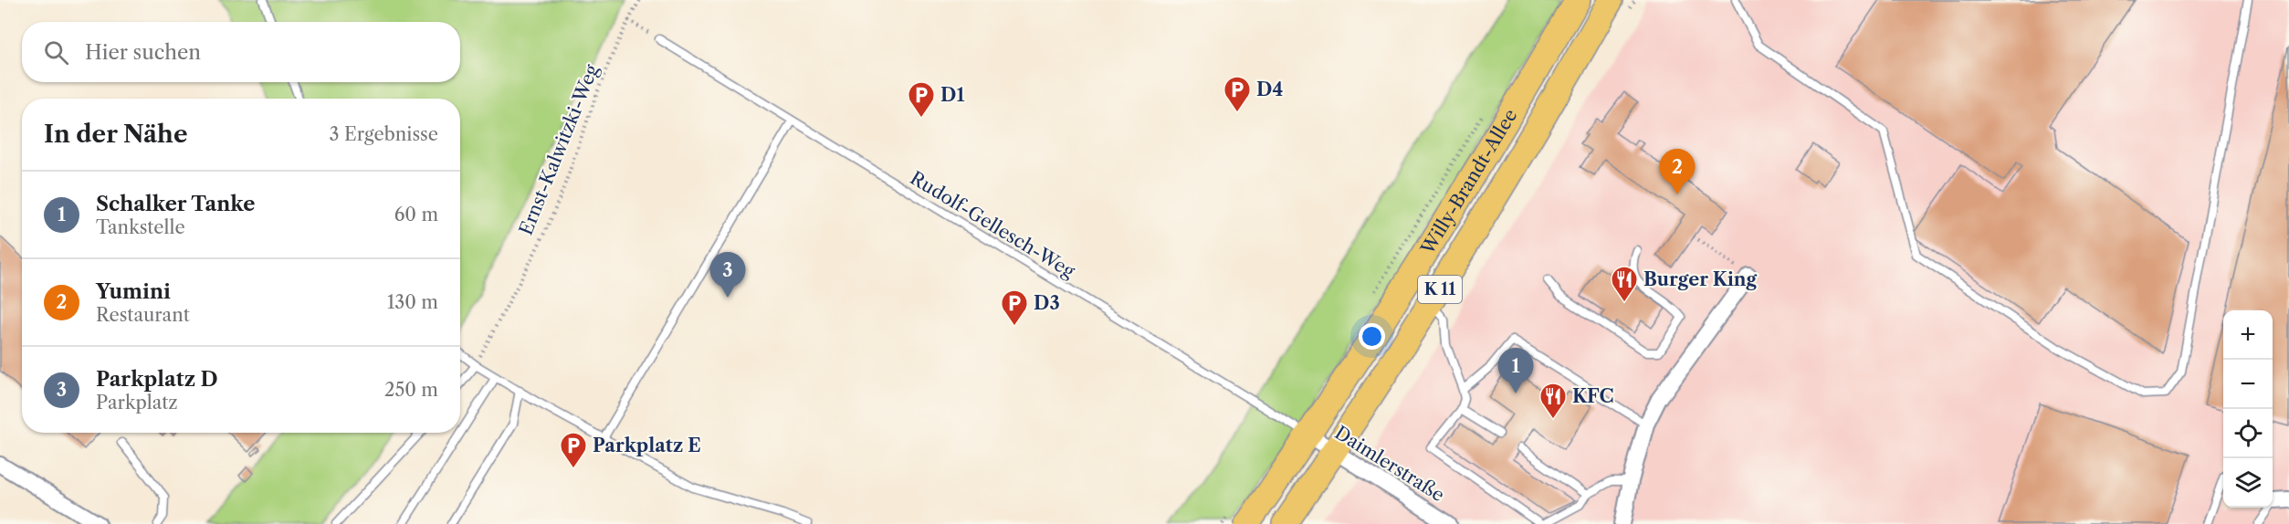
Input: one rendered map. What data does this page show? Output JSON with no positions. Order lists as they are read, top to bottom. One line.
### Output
{"streets":{"main road":["Willy-Brandt-Allee","K 11"],"street":["Daimlerstraße"],"lane":["Rudolf-Gellesch-Weg"],"path":["Ernst-Kalwitzki-Weg"]},"crossings":[["Willy-Brandt-Allee","Rudolf-Gellesch-Weg"],["Willy-Brandt-Allee","Daimlerstraße"],["Rudolf-Gellesch-Weg","Daimlerstraße"]],"places":{"parking":["D4","D1","D3","Parkplatz E"],"restaurant":["Burger King","KFC"]},"page":{"search":"Hier suchen","heading":["In der Nähe","3 Ergebnisse"],"pins":["2","3","1"],"list":[{"mark":"1","name":"Schalker Tanke","note":"Tankstelle","value":"60 m"},{"mark":"2","name":"Yumini","note":"Restaurant","value":"130 m"},{"mark":"3","name":"Parkplatz D","note":"Parkplatz","value":"250 m"}],"map_buttons":["+","−"]}}
